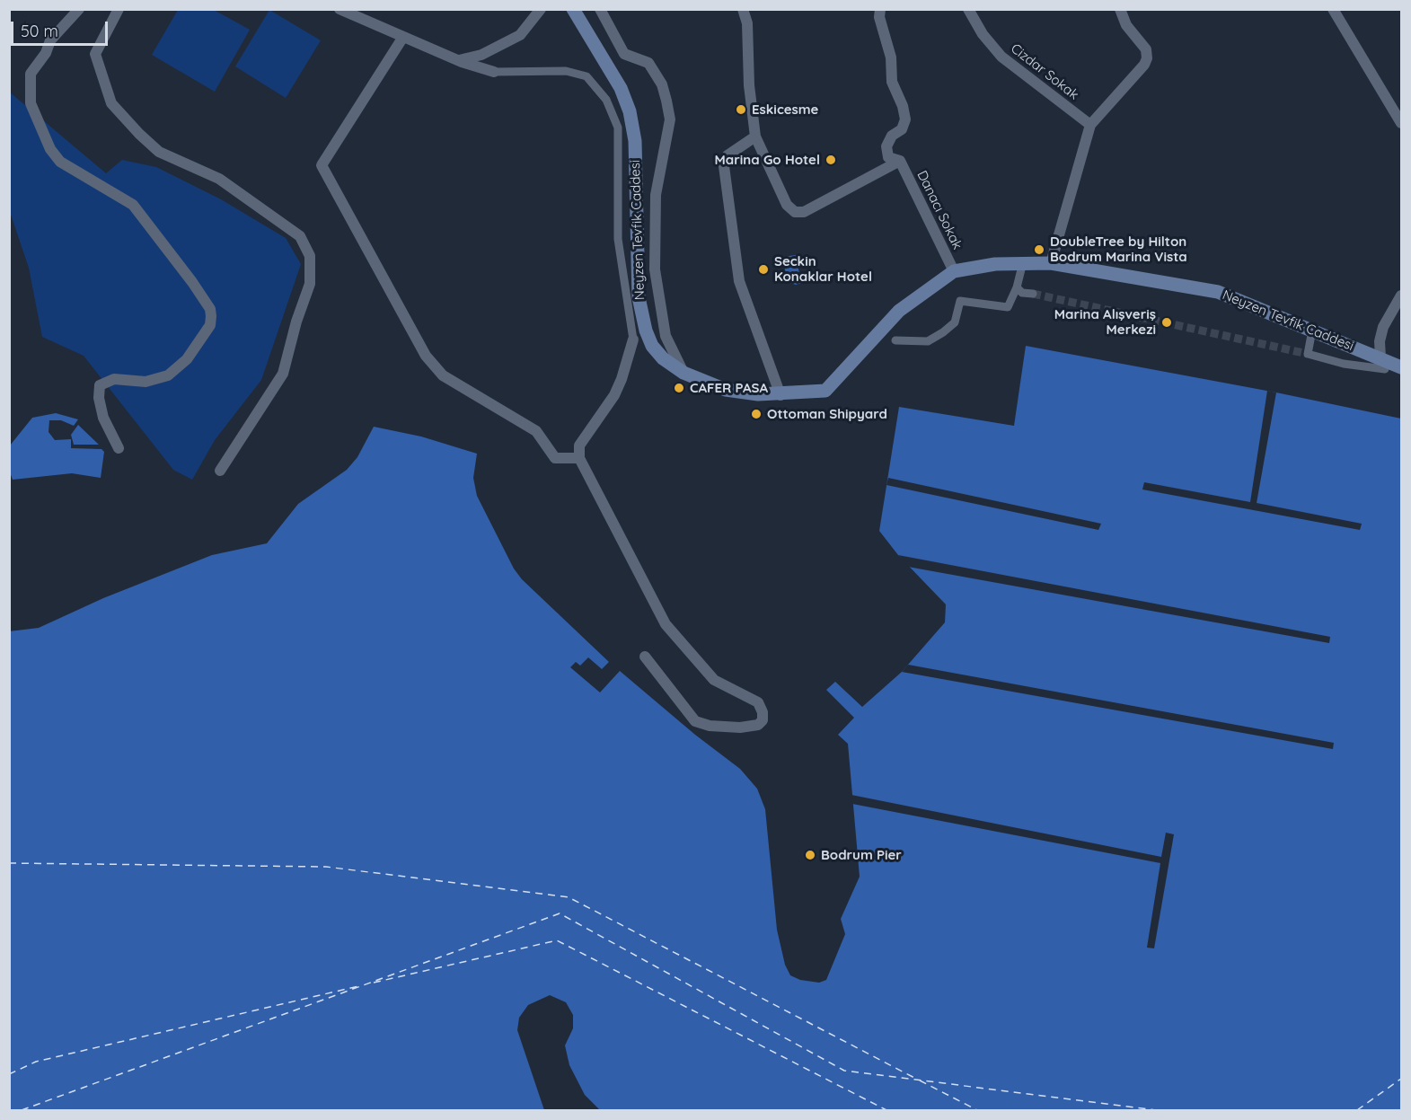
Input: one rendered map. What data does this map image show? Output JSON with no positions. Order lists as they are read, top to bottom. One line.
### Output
{"streets":{"main road":["Neyzen Tevfik Caddesi"],"street":["Cizdar Sokak","Danacı Sokak"]},"crossings":[["Danacı Sokak","Neyzen Tevfik Caddesi"]],"places":["Eskicesme","Marina Go Hotel","DoubleTree by Hilton Bodrum Marina Vista","Seckin Konaklar Hotel","Marina Alışveriş Merkezi","CAFER PASA","Ottoman Shipyard","Bodrum Pier"],"scale_bar":"50 m"}
